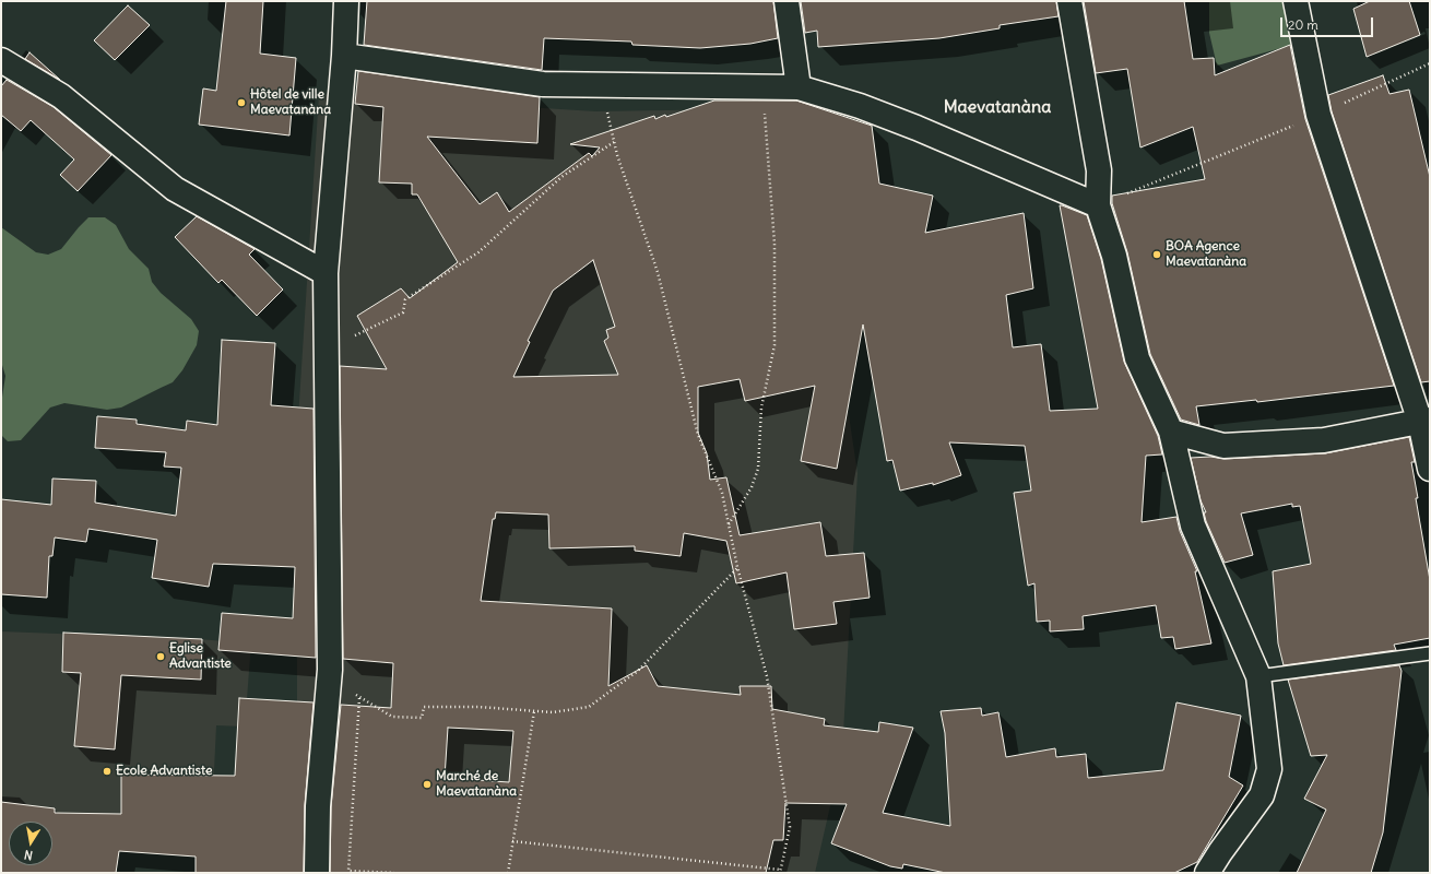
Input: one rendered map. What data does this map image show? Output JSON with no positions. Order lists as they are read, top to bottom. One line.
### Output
{"districts":["Maevatanàna"],"places":["Hôtel de ville Maevatanàna","BOA Agence Maevatanàna","Eglise Advantiste","Ecole Advantiste","Marché de Maevatanàna"],"scale_bar":"20 m","north":"bottom"}
